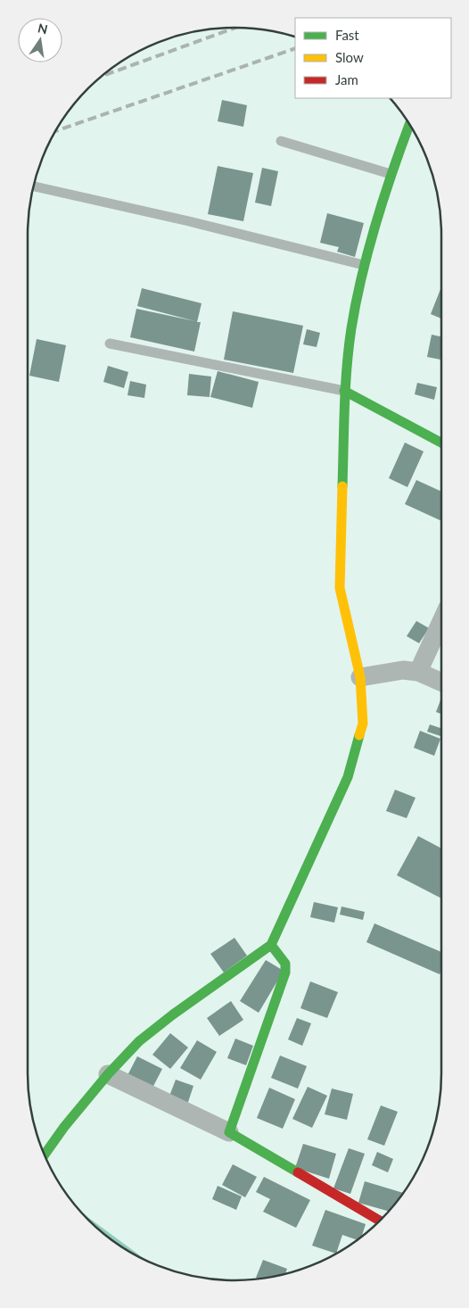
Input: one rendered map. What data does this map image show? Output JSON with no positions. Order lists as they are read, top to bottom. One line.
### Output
{"legend":["Fast","Slow","Jam"],"north":"top"}
